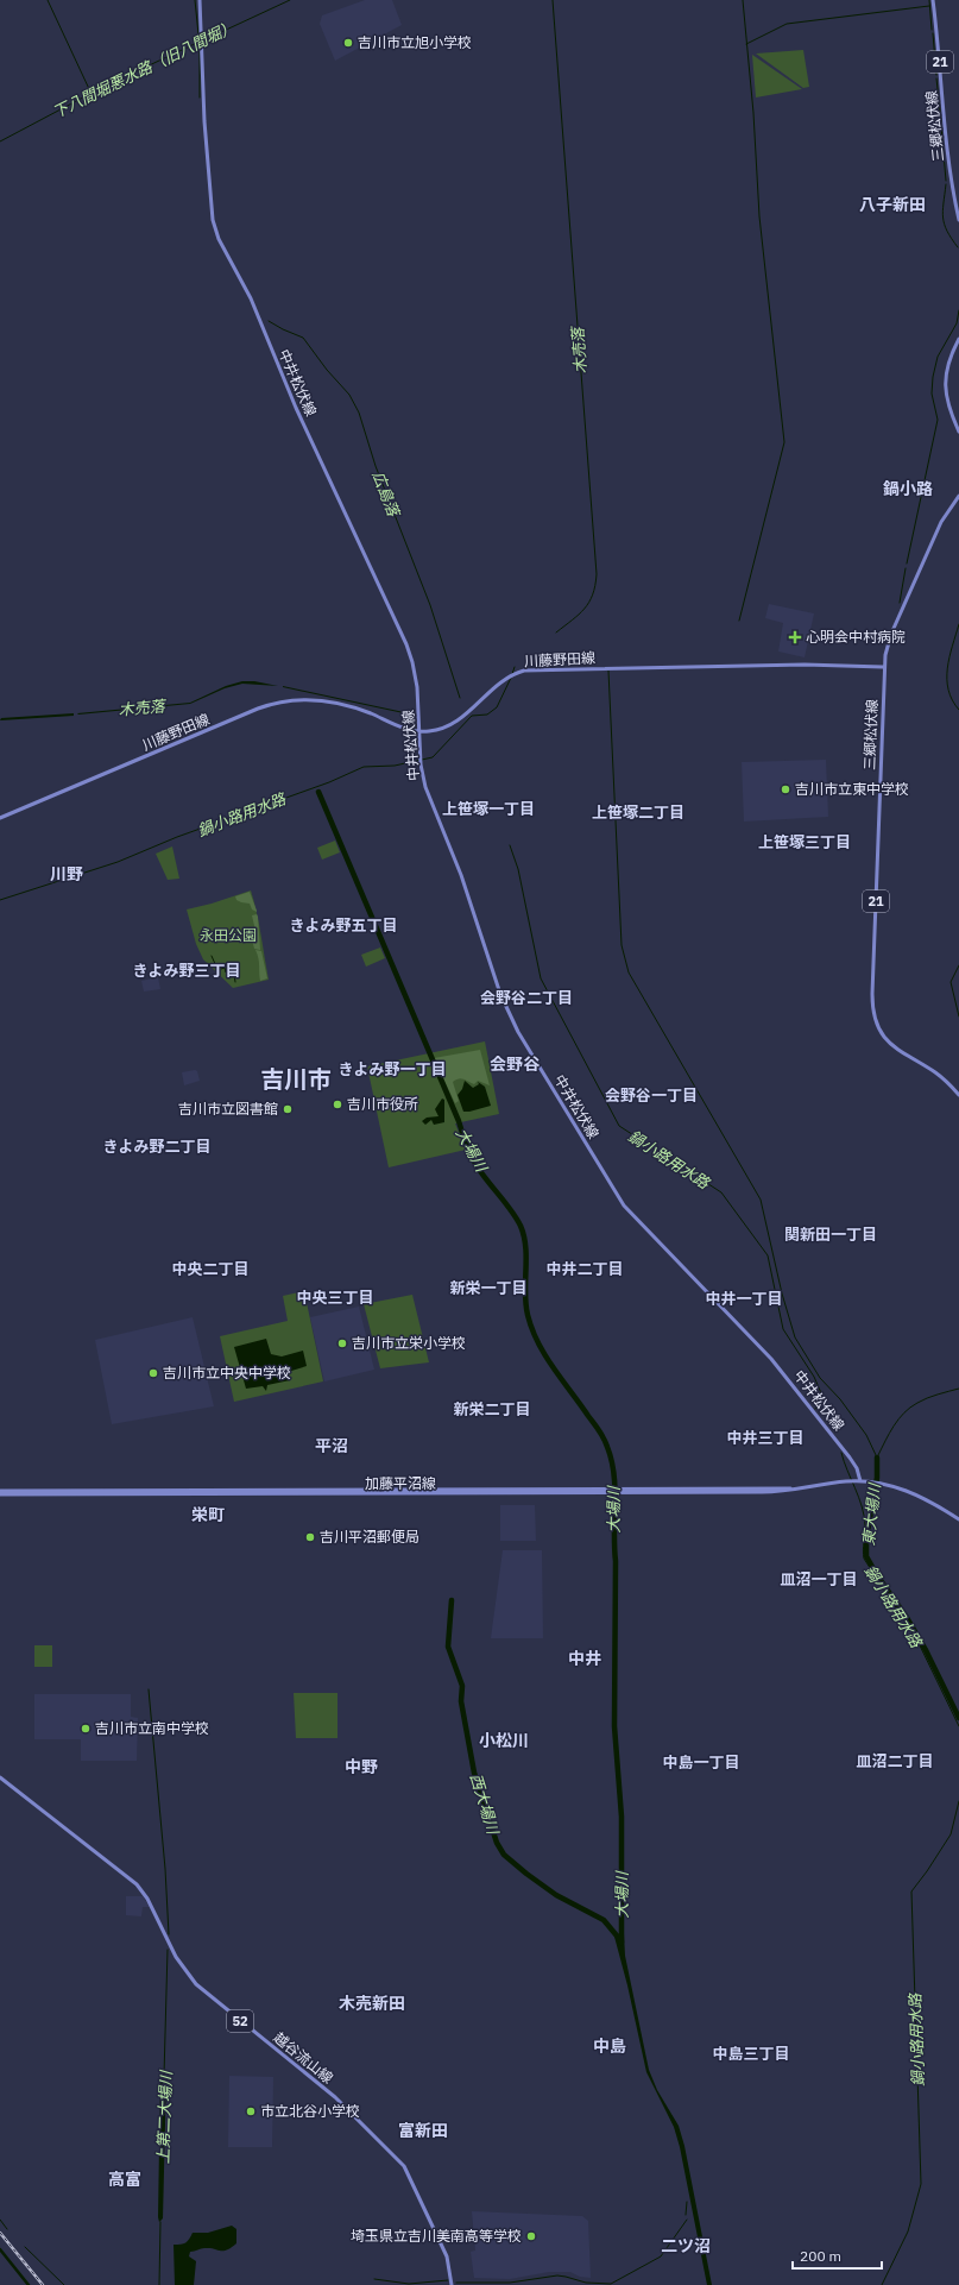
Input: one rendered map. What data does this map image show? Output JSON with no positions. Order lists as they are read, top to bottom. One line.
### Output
{"streets":{"main road":["21","三郷松伏線","中井松伏線","川藤野田線","加藤平沼線","52","越谷流山線"]},"crossings":[["三郷松伏線","川藤野田線"],["中井松伏線","川藤野田線"],["中井松伏線","加藤平沼線"]],"districts":["八子新田","鍋小路","上笹塚一丁目","上笹塚二丁目","上笹塚三丁目","川野","きよみ野五丁目","きよみ野三丁目","会野谷二丁目","会野谷","きよみ野一丁目","吉川市","会野谷一丁目","きよみ野二丁目","関新田一丁目","中央二丁目","中井二丁目","新栄一丁目","中央三丁目","中井一丁目","新栄二丁目","中井三丁目","平沼","栄町","皿沼一丁目","中井","小松川","皿沼二丁目","中島一丁目","中野","木売新田","中島","中島三丁目","富新田","高富","二ツ沼"],"water":["下八間堀悪水路（旧八間堀）","木売落","広島落","鍋小路用水路","大場川","東大場川","西大場川","上第二大場川"],"parks":["永田公園"],"places":{"other":["吉川市立旭小学校","吉川市立東中学校","吉川市役所","吉川市立図書館","吉川市立栄小学校","吉川市立中央中学校","吉川平沼郵便局","吉川市立南中学校","市立北谷小学校","埼玉県立吉川美南高等学校"],"health":["心明会中村病院"]},"scale_bar":"200 m"}
